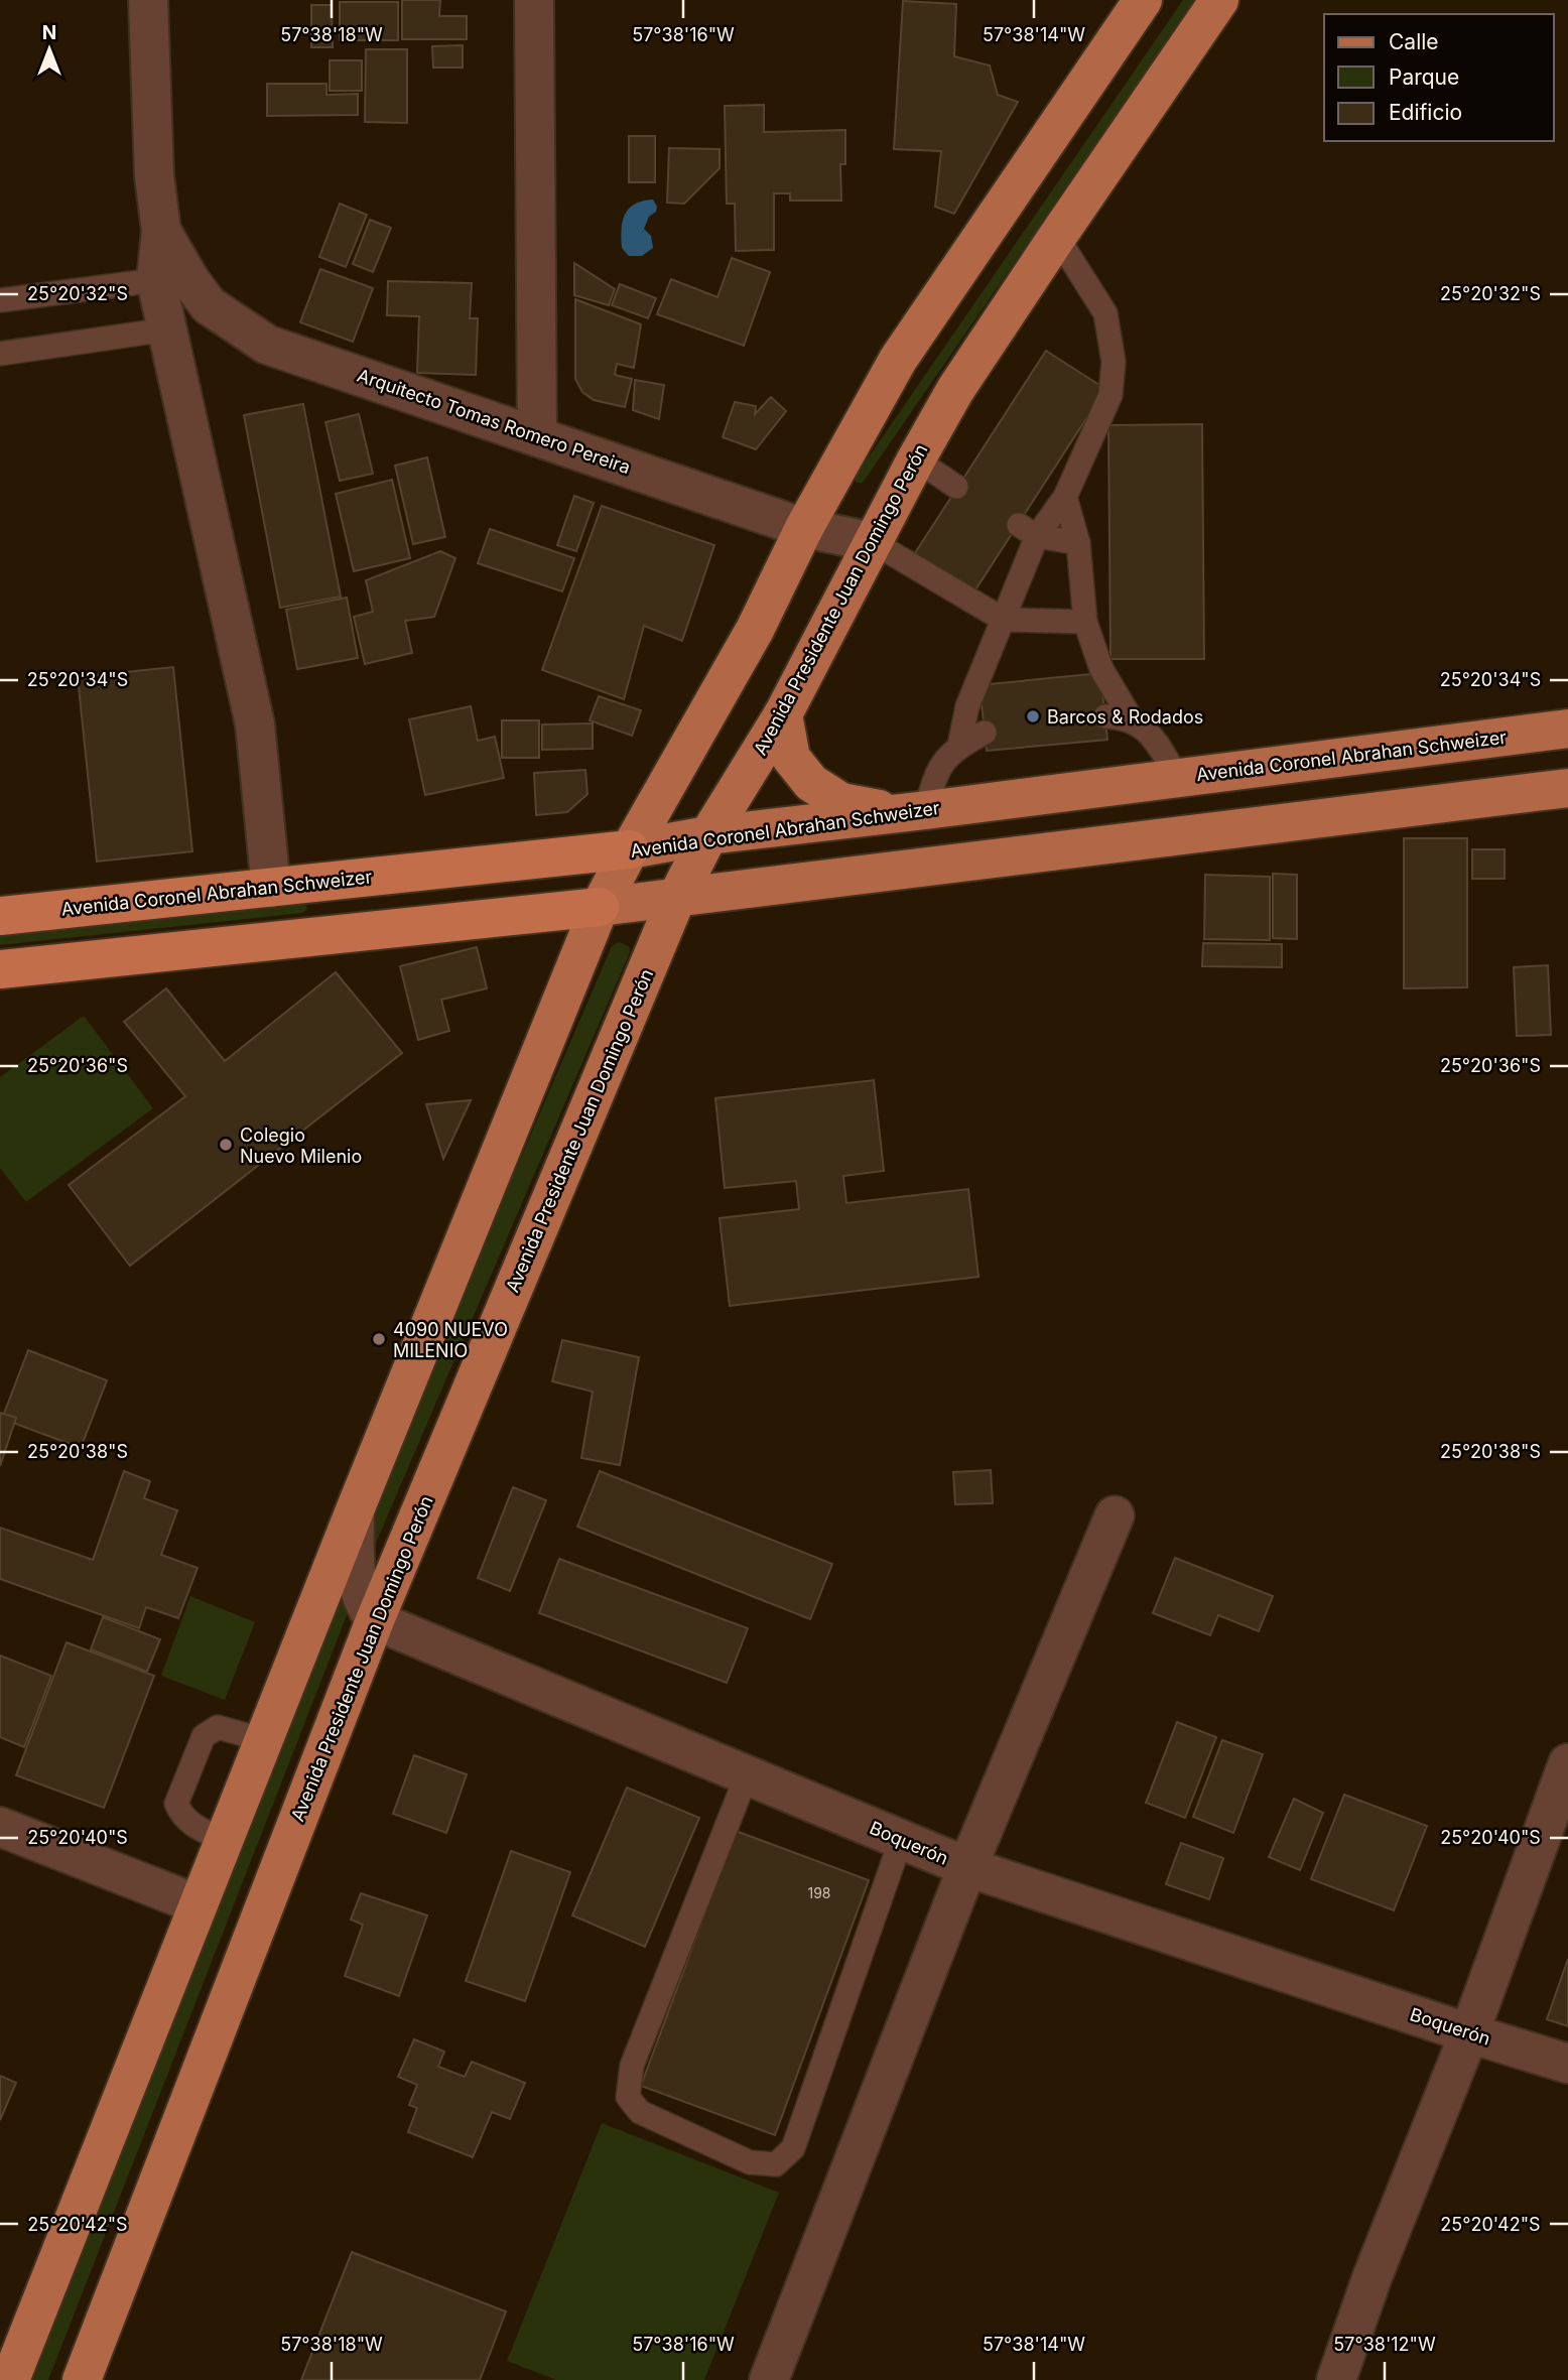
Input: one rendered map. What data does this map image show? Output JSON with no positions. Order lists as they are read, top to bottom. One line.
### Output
{"streets":{"highway":["Avenida Coronel Abrahan Schweizer"],"main road":["Avenida Presidente Juan Domingo Perón"],"street":["Arquitecto Tomas Romero Pereira","Boquerón"]},"crossings":[["Arquitecto Tomas Romero Pereira","Avenida Presidente Juan Domingo Perón"],["Arquitecto Tomas Romero Pereira","Avenida Coronel Abrahan Schweizer"],["Avenida Presidente Juan Domingo Perón","Avenida Coronel Abrahan Schweizer"],["Avenida Presidente Juan Domingo Perón","Boquerón"]],"places":["Barcos & Rodados","Colegio Nuevo Milenio","4090 NUEVO MILENIO"],"house_numbers":["198"],"legend":["Calle","Parque","Edificio"],"north":"top","coordinates":["57°38'18\"W","57°38'16\"W","57°38'14\"W","25°20'32\"S","25°20'34\"S","25°20'36\"S","25°20'38\"S","25°20'40\"S","25°20'42\"S","57°38'12\"W"]}
